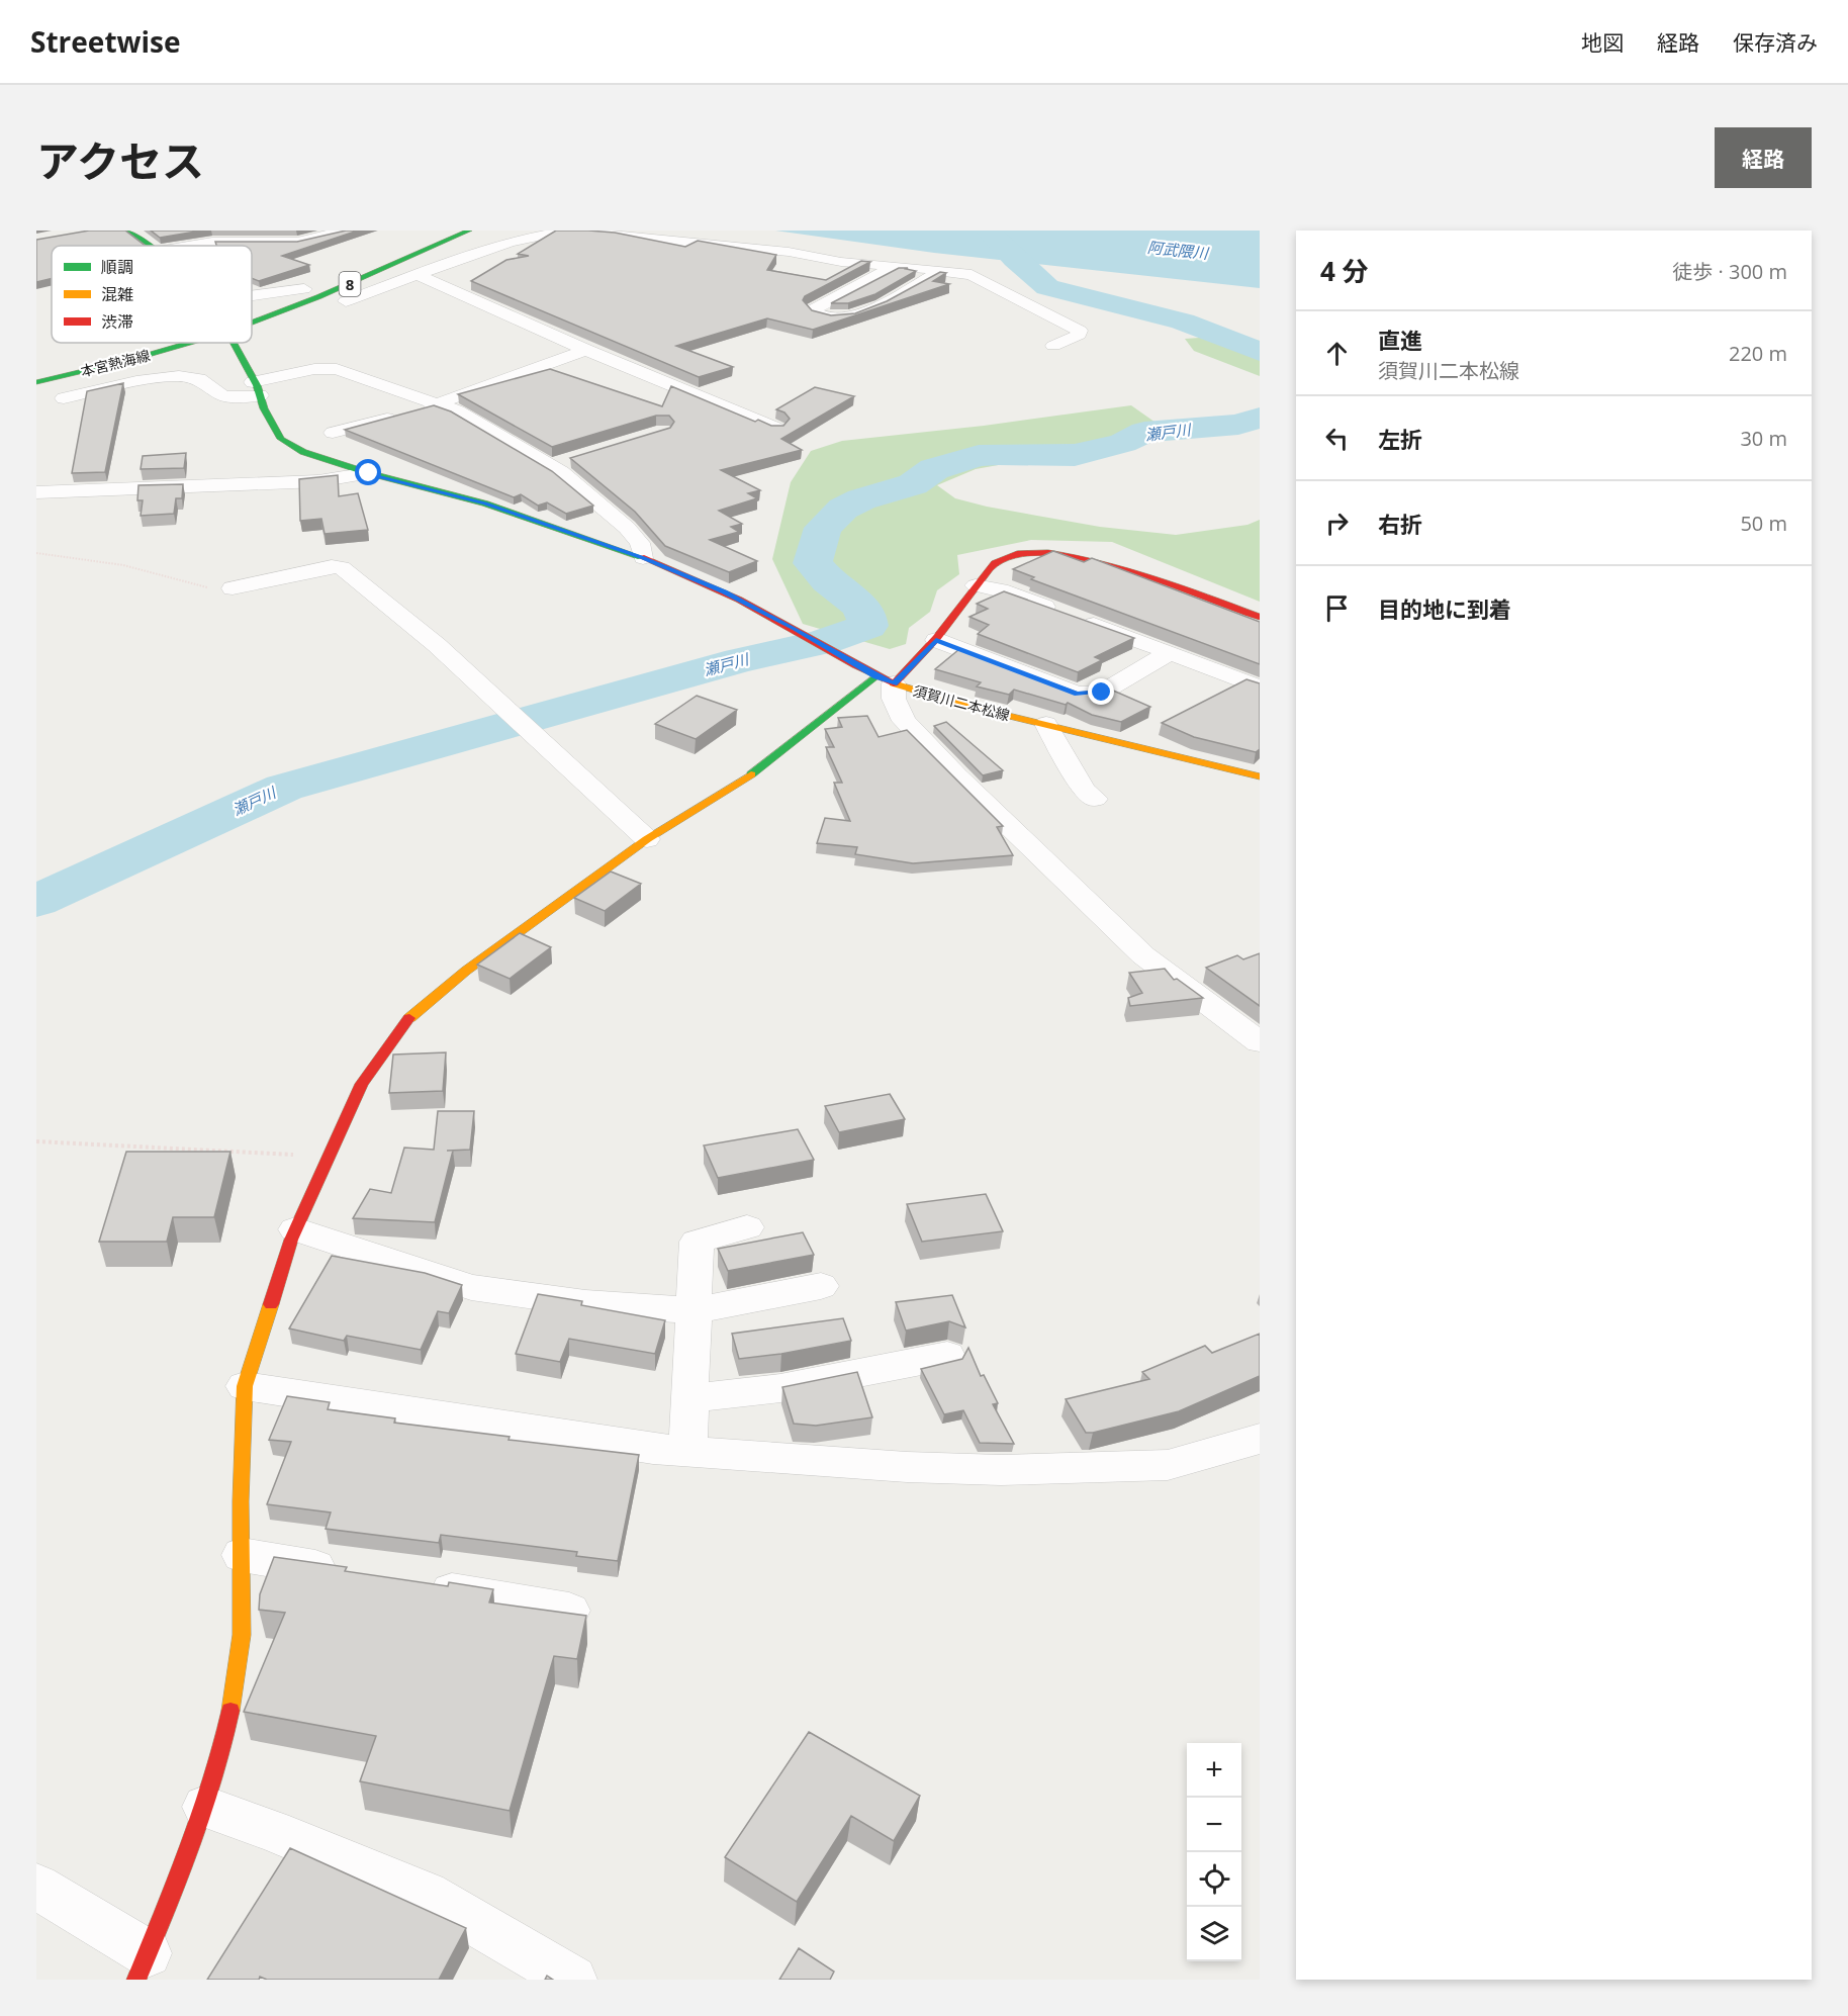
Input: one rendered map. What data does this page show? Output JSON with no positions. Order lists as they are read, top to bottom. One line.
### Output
{"streets":{"main road":["8","本宮熱海線","須賀川二本松線"]},"water":["阿武隈川","瀬戸川"],"legend":["順調","混雑","渋滞"],"page":{"header":"Streetwise","nav":["地図","経路","保存済み"],"title":"アクセス","buttons":"経路","heading":["4 分","徒歩 · 300 m"],"list":[["直進","須賀川二本松線","220 m"],["左折","30 m"],["右折","50 m"],"目的地に到着"],"map_buttons":["+","−"]}}
